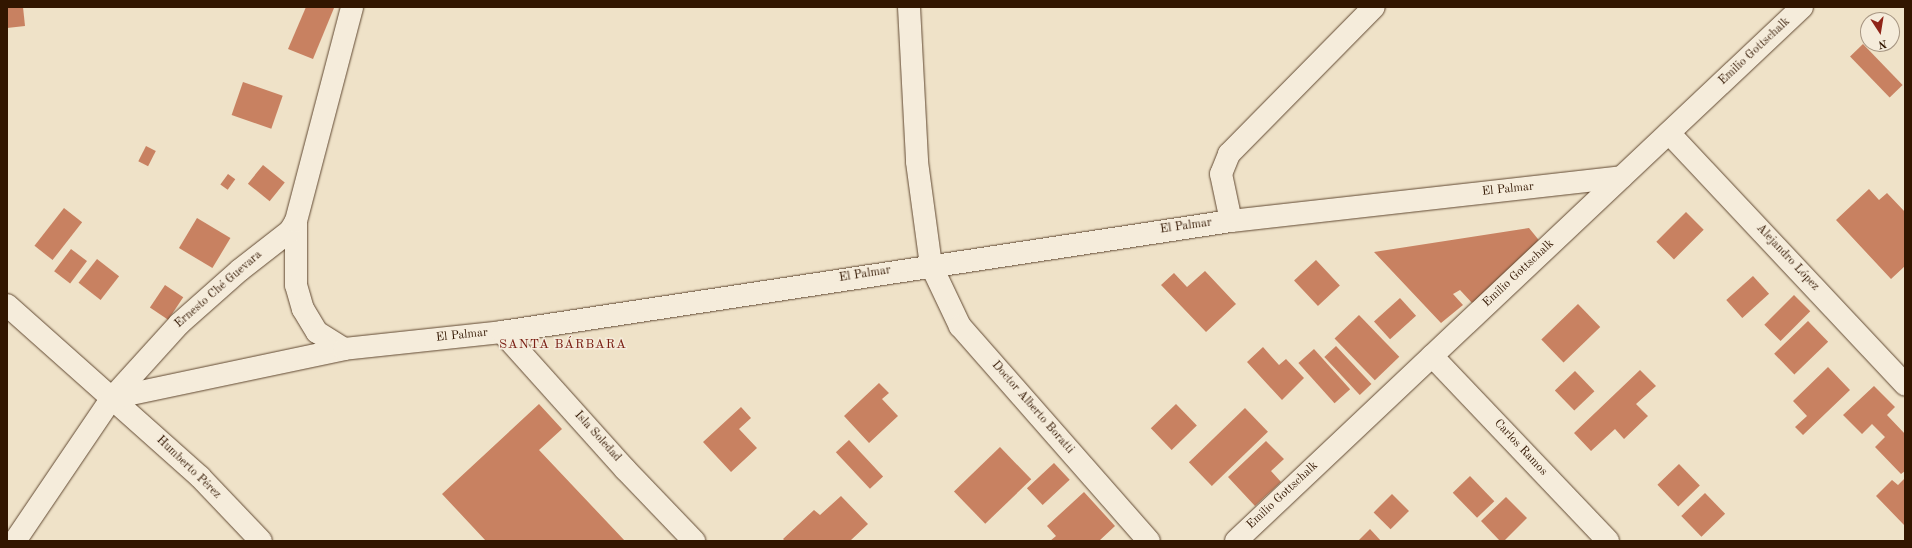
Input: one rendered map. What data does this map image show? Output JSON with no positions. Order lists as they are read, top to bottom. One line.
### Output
{"streets":{"street":["Emilio Gottschalk","El Palmar","Alejandro López","Ernesto Ché Guevara","Doctor Alberto Boratti","Isla Soledad","Carlos Ramos","Humberto Pérez"]},"crossings":[["Emilio Gottschalk","El Palmar"],["Emilio Gottschalk","Alejandro López"],["Emilio Gottschalk","Carlos Ramos"],["El Palmar","Ernesto Ché Guevara"],["El Palmar","Doctor Alberto Boratti"],["El Palmar","Isla Soledad"],["El Palmar","Humberto Pérez"],["Ernesto Ché Guevara","Humberto Pérez"]],"districts":["SANTA BÁRBARA"],"north":"bottom"}
